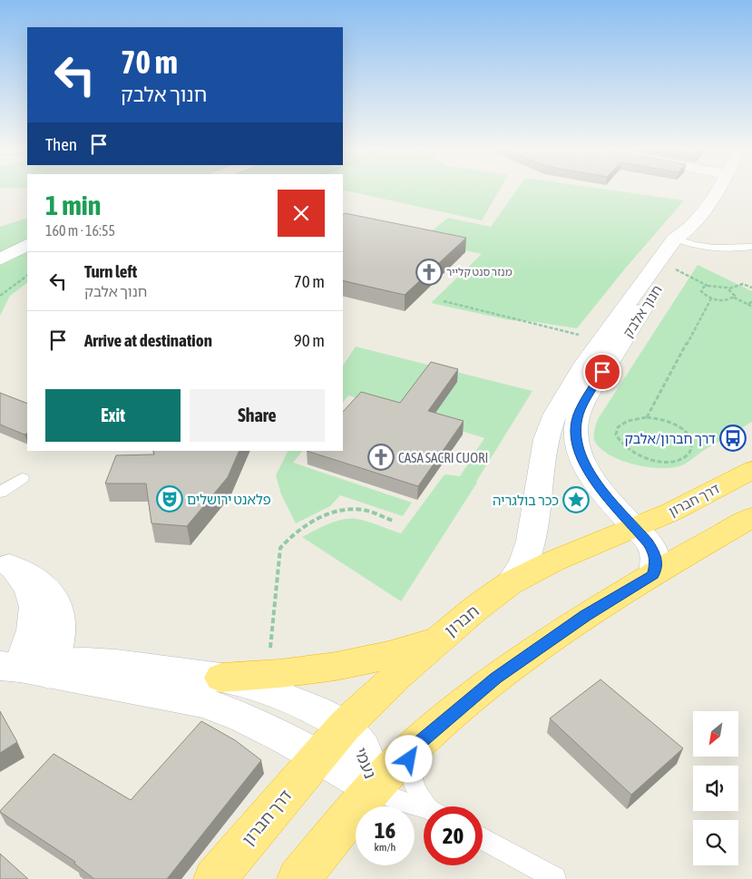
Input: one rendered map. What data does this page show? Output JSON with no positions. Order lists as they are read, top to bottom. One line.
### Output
{"streets":{"highway":["דרך חברון","חברון"],"street":["חנוך אלבק","נעמי"]},"crossings":[["חנוך אלבק","דרך חברון"],["חנוך אלבק","חברון"],["דרך חברון","חברון"],["דרך חברון","נעמי"],["חברון","נעמי"]],"places":{"church":["מנזר סנט קלייר","CASA SACRI CUORI"],"bus stop":["דרך חברון/אלבק"],"theatre":["פלאנט ירושלים"],"place":["ככר בולגריה"]},"north":"bottom left","page":{"turn":["70 m","חנוך אלבק"],"then":"Then","heading":["1 min","160 m · 16:55"],"list":[{"name":"Turn left","note":"חנוך אלבק","value":"70 m"},{"name":"Arrive at destination","value":"90 m"}],"buttons":["Exit","Share"],"speed":"16 km/h","limit":"20"}}
